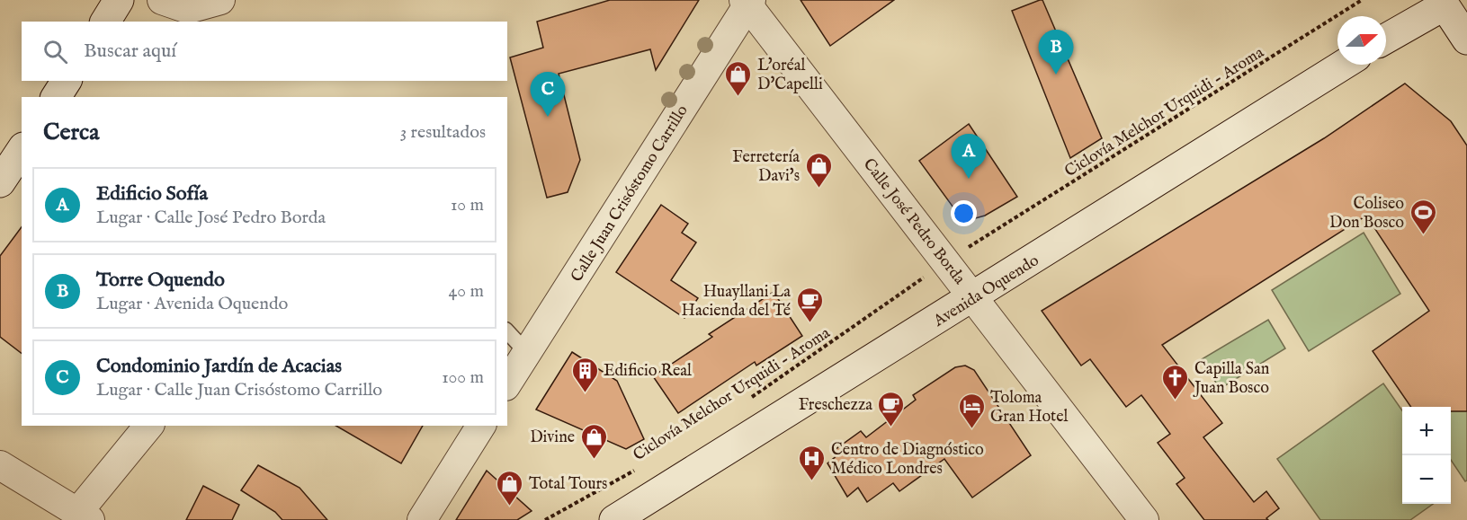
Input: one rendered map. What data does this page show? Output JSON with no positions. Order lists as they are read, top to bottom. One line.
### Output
{"streets":{"main road":["Avenida Oquendo"],"street":["Calle Juan Crisóstomo Carrillo","Calle José Pedro Borda"],"path":["Ciclovía Melchor Urquidi - Aroma"]},"crossings":[["Calle Juan Crisóstomo Carrillo","Calle José Pedro Borda"],["Calle José Pedro Borda","Avenida Oquendo"]],"places":{"shop":["L'oréal D'Capelli","Ferretería Davi's","Divine","Total Tours"],"sports":["Coliseo Don Bosco"],"cafe":["Huayllani La Hacienda del Té","Freschezza"],"building":["Edificio Real"],"church":["Capilla San Juan Bosco"],"hotel":["Toloma Gran Hotel"],"hospital":["Centro de Diagnóstico Médico Londres"]},"north":"right","page":{"search":"Buscar aquí","pins":["B","C","A"],"heading":["Cerca","3 resultados"],"list":[{"mark":"A","name":"Edificio Sofía","note":"Lugar · Calle José Pedro Borda","value":"10 m"},{"mark":"B","name":"Torre Oquendo","note":"Lugar · Avenida Oquendo","value":"40 m"},{"mark":"C","name":"Condominio Jardín de Acacias","note":"Lugar · Calle Juan Crisóstomo Carrillo","value":"100 m"}],"map_buttons":["+","−"]}}
